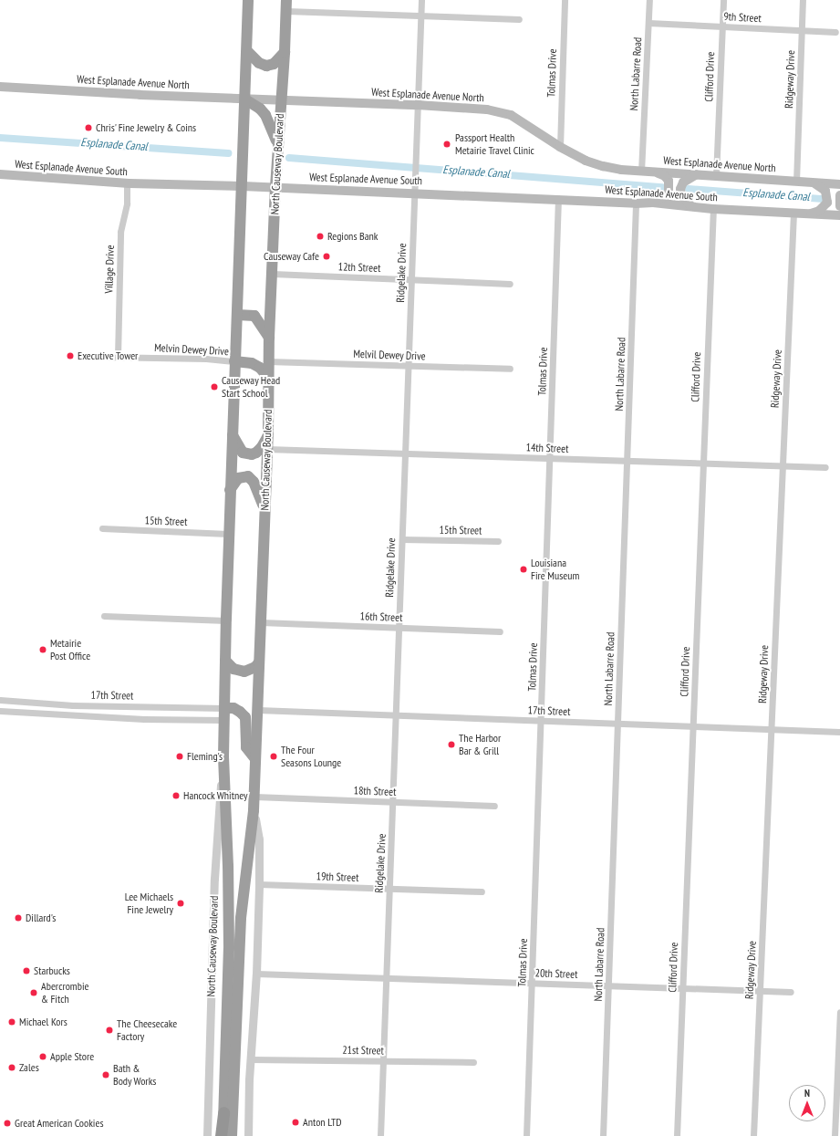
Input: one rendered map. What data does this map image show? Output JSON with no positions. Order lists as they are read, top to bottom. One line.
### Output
{"streets":{"highway":["North Causeway Boulevard"],"main road":["West Esplanade Avenue North","West Esplanade Avenue South"],"street":["9th Street","Tolmas Drive","North Labarre Road","Clifford Drive","Ridgeway Drive","12th Street","Village Drive","Ridgelake Drive","Melvin Dewey Drive","Melvil Dewey Drive","14th Street","15th Street","16th Street","17th Street","18th Street","19th Street","20th Street","21st Street"]},"crossings":[["9th Street","North Labarre Road"],["9th Street","Clifford Drive"],["9th Street","Ridgeway Drive"],["Tolmas Drive","West Esplanade Avenue North"],["Tolmas Drive","West Esplanade Avenue South"],["Tolmas Drive","14th Street"],["Tolmas Drive","17th Street"],["Tolmas Drive","20th Street"],["North Labarre Road","West Esplanade Avenue North"],["North Labarre Road","West Esplanade Avenue South"],["North Labarre Road","14th Street"],["North Labarre Road","17th Street"],["North Labarre Road","20th Street"],["Clifford Drive","West Esplanade Avenue North"],["Clifford Drive","West Esplanade Avenue South"],["Clifford Drive","14th Street"],["Clifford Drive","17th Street"],["Clifford Drive","20th Street"],["Ridgeway Drive","West Esplanade Avenue North"],["Ridgeway Drive","West Esplanade Avenue South"],["Ridgeway Drive","14th Street"],["Ridgeway Drive","17th Street"],["Ridgeway Drive","20th Street"],["West Esplanade Avenue North","North Causeway Boulevard"],["West Esplanade Avenue North","Ridgelake Drive"],["North Causeway Boulevard","West Esplanade Avenue South"],["North Causeway Boulevard","12th Street"],["North Causeway Boulevard","Melvin Dewey Drive"],["North Causeway Boulevard","Melvil Dewey Drive"],["North Causeway Boulevard","14th Street"],["North Causeway Boulevard","15th Street"],["North Causeway Boulevard","16th Street"],["North Causeway Boulevard","17th Street"],["North Causeway Boulevard","18th Street"],["North Causeway Boulevard","19th Street"],["North Causeway Boulevard","20th Street"],["North Causeway Boulevard","21st Street"],["West Esplanade Avenue South","Village Drive"],["West Esplanade Avenue South","Ridgelake Drive"],["12th Street","Ridgelake Drive"],["Village Drive","Melvin Dewey Drive"],["Ridgelake Drive","Melvil Dewey Drive"],["Ridgelake Drive","14th Street"],["Ridgelake Drive","15th Street"],["Ridgelake Drive","16th Street"],["Ridgelake Drive","17th Street"],["Ridgelake Drive","18th Street"],["Ridgelake Drive","19th Street"],["Ridgelake Drive","20th Street"],["Ridgelake Drive","21st Street"]],"water":["Esplanade Canal"],"places":["Chris' Fine Jewelry & Coins","Passport Health Metairie Travel Clinic","Regions Bank","Causeway Cafe","Executive Tower","Causeway Head Start School","Louisiana Fire Museum","Metairie Post Office","The Harbor Bar & Grill","Fleming's","The Four Seasons Lounge","Hancock Whitney","Lee Michaels Fine Jewelry","Dillard's","Starbucks","Abercrombie & Fitch","Michael Kors","The Cheesecake Factory","Apple Store","Zales","Bath & Body Works","Anton LTD","Great American Cookies"],"north":"top"}
